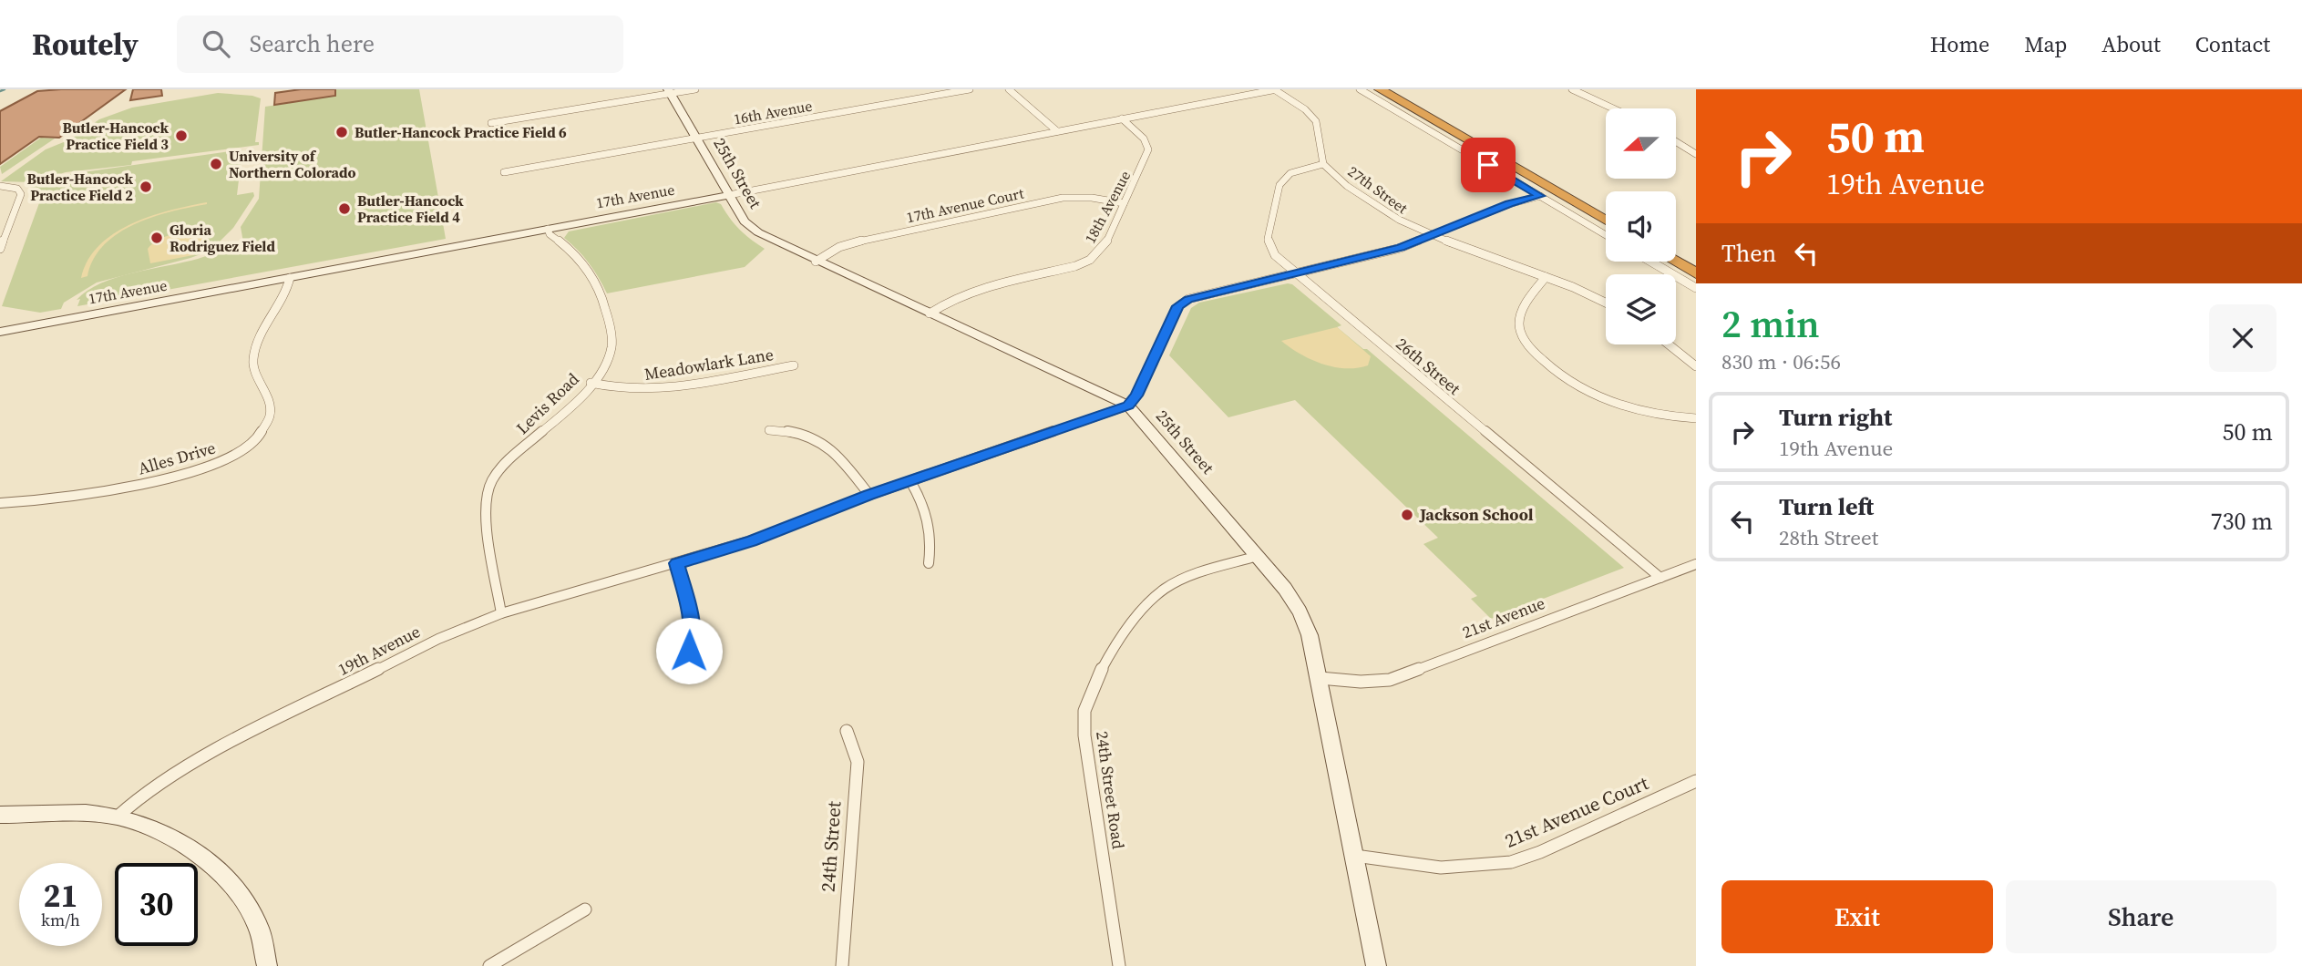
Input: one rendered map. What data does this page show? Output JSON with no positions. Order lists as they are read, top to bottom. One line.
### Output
{"streets":{"street":["16th Avenue","25th Street","27th Street","17th Avenue","17th Avenue Court","18th Avenue","Meadowlark Lane","26th Street","Levis Road","Alles Drive","21st Avenue","19th Avenue","24th Street Road","21st Avenue Court","24th Street"]},"crossings":[["16th Avenue","25th Street"],["25th Street","17th Avenue"],["25th Street","17th Avenue Court"],["25th Street","18th Avenue"],["25th Street","21st Avenue"],["25th Street","19th Avenue"],["25th Street","24th Street Road"],["25th Street","21st Avenue Court"],["27th Street","26th Street"],["17th Avenue","18th Avenue"],["17th Avenue","Levis Road"],["17th Avenue","Alles Drive"],["17th Avenue Court","18th Avenue"],["Meadowlark Lane","Levis Road"],["26th Street","21st Avenue"],["Levis Road","19th Avenue"]],"places":["Butler-Hancock Practice Field 6","Butler-Hancock Practice Field 3","University of Northern Colorado","Butler-Hancock Practice Field 2","Butler-Hancock Practice Field 4","Gloria Rodriguez Field","Jackson School"],"north":"left","page":{"header":"Routely","search":"Search here","nav":["Home","Map","About","Contact"],"turn":["50 m","19th Avenue"],"then":"Then","heading":["2 min","830 m · 06:56"],"list":[{"name":"Turn right","note":"19th Avenue","value":"50 m"},{"name":"Turn left","note":"28th Street","value":"730 m"}],"speed":"21 km/h","limit":"30","buttons":["Exit","Share"]}}
